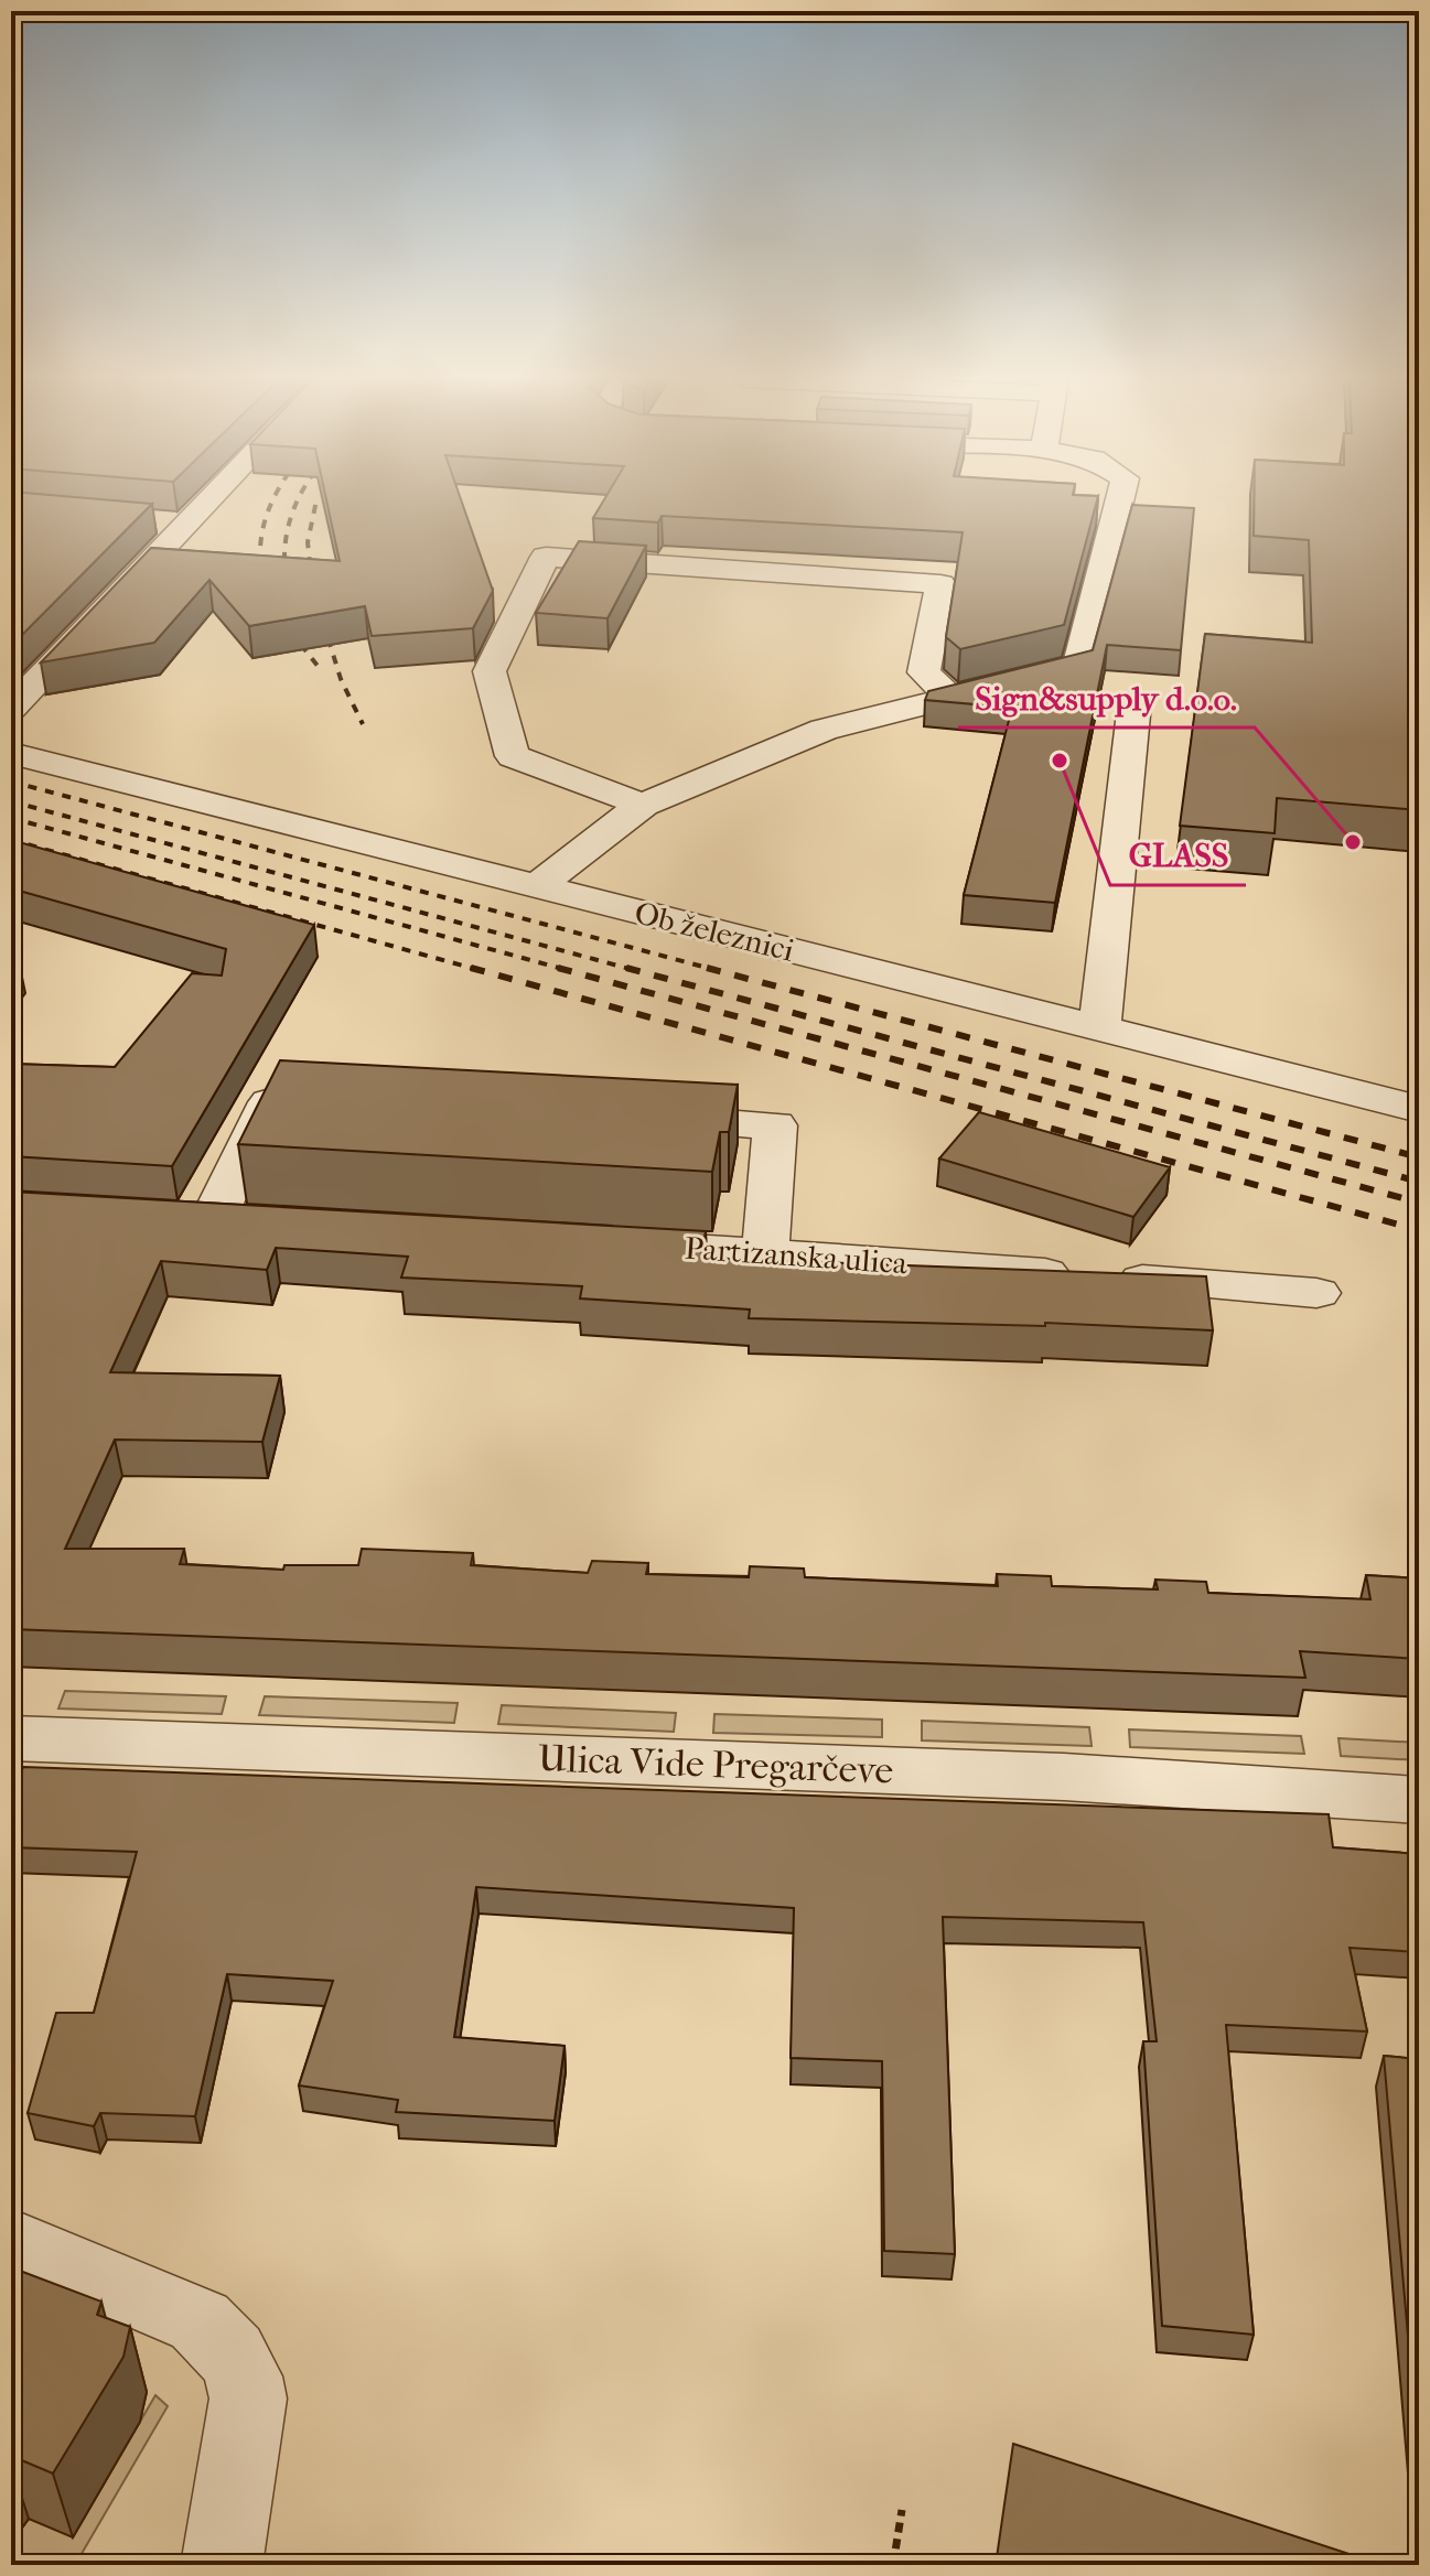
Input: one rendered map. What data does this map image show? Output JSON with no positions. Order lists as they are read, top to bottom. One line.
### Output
{"streets":{"street":["Ob železnici","Partizanska ulica","Ulica Vide Pregarčeve"]},"places":["GLASS","Sign&supply d.o.o."]}
